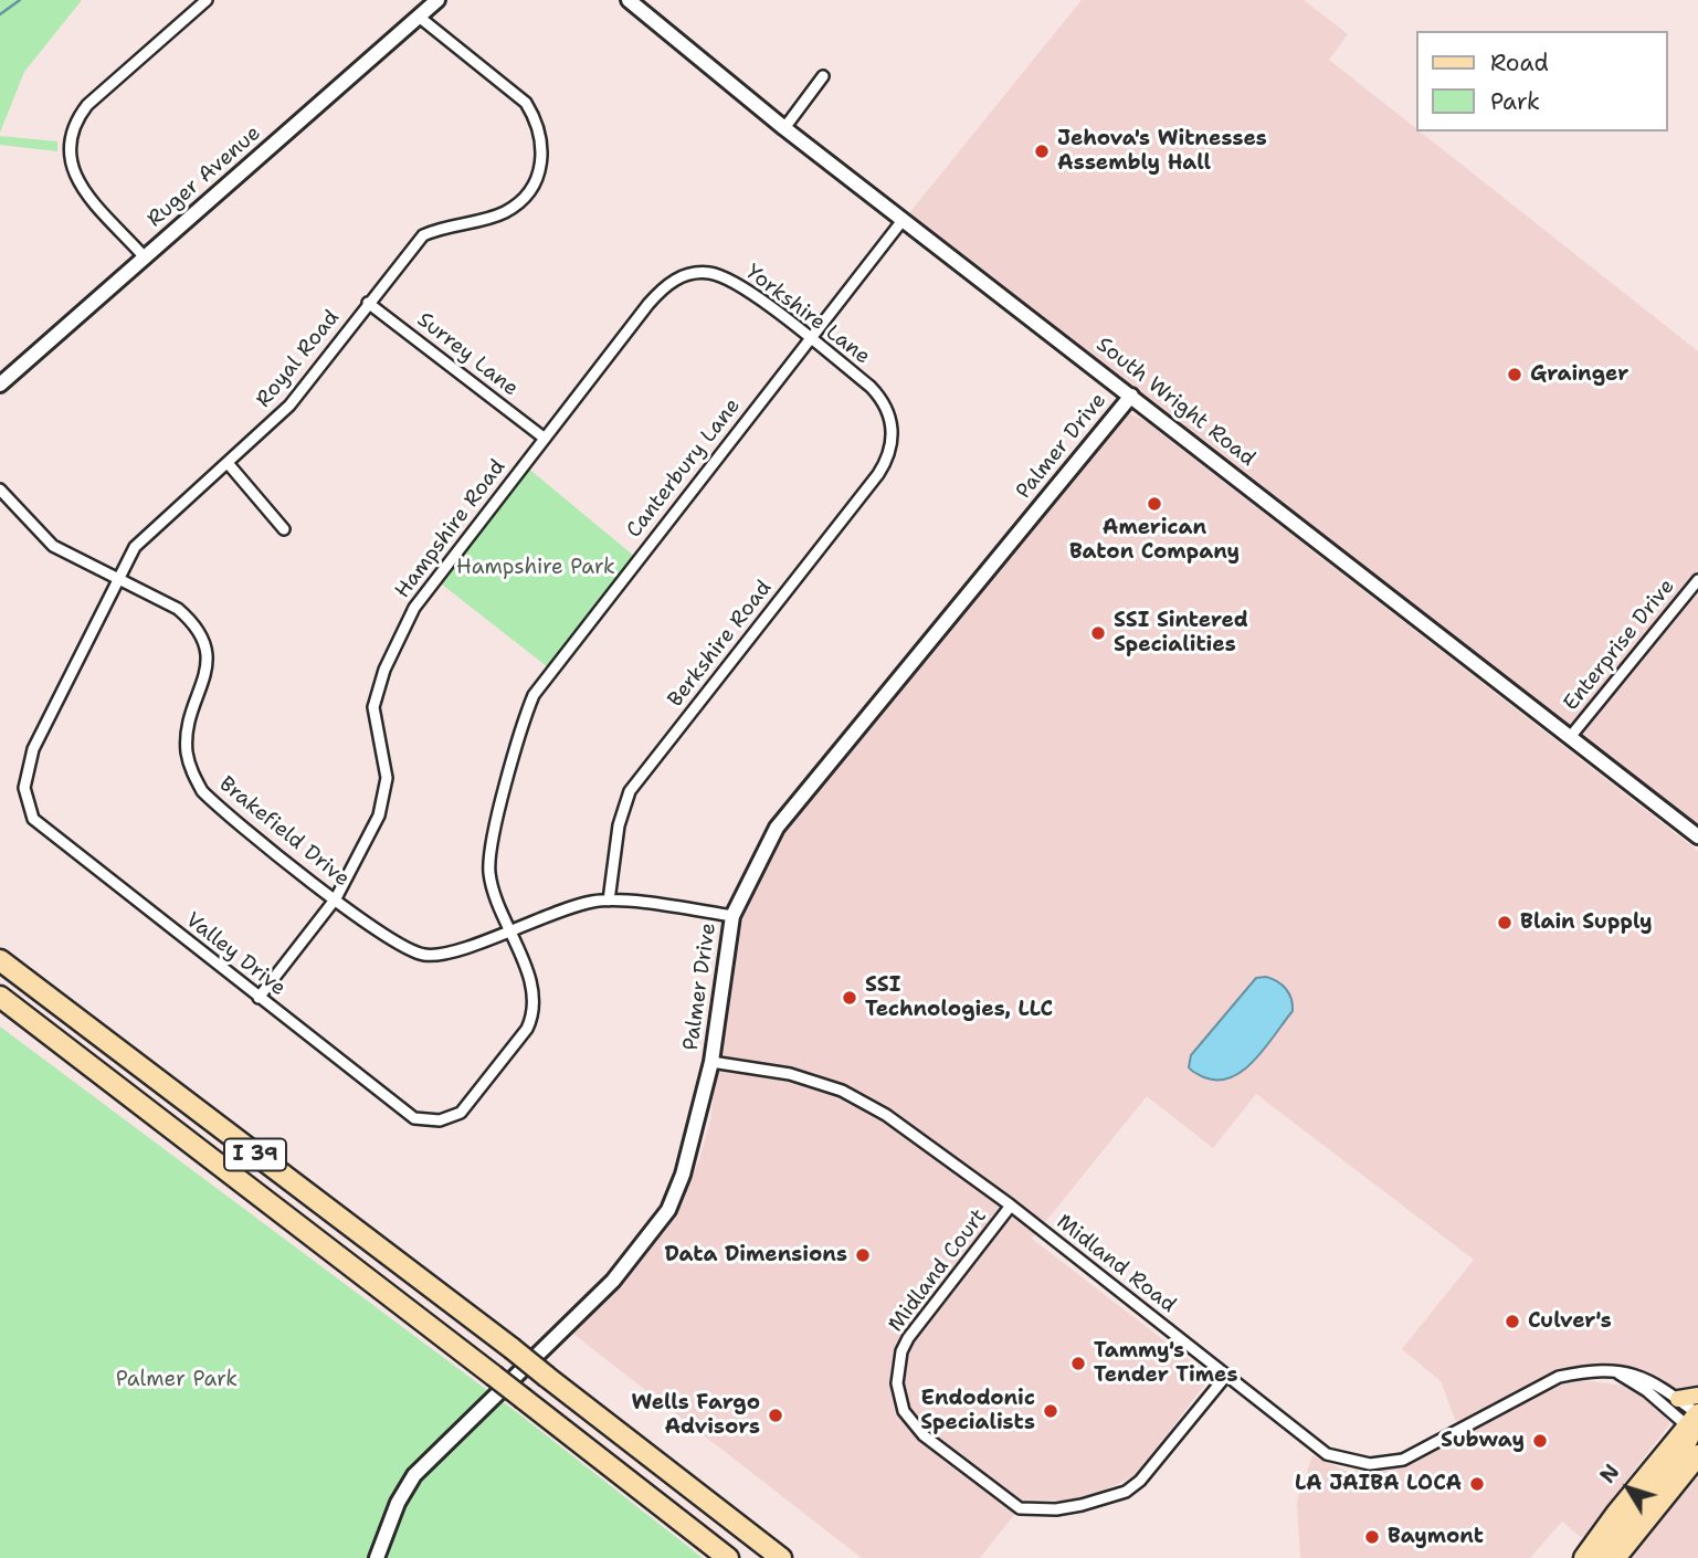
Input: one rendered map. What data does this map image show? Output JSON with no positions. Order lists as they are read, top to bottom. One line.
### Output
{"streets":{"highway":["I 39"],"street":["Ruger Avenue","Yorkshire Lane","Surrey Lane","Royal Road","South Wright Road","Palmer Drive","Canterbury Lane","Hampshire Road","Berkshire Road","Enterprise Drive","Brakefield Drive","Valley Drive","Midland Road","Midland Court"]},"crossings":[["Ruger Avenue","Royal Road"],["Yorkshire Lane","Canterbury Lane"],["Yorkshire Lane","Hampshire Road"],["Yorkshire Lane","Berkshire Road"],["Surrey Lane","Royal Road"],["Surrey Lane","Hampshire Road"],["Royal Road","Brakefield Drive"],["Royal Road","Valley Drive"],["South Wright Road","Palmer Drive"],["South Wright Road","Canterbury Lane"],["South Wright Road","Enterprise Drive"],["Palmer Drive","Brakefield Drive"],["Palmer Drive","Midland Road"],["Canterbury Lane","Brakefield Drive"],["Canterbury Lane","Valley Drive"],["Hampshire Road","Brakefield Drive"],["Hampshire Road","Valley Drive"],["Berkshire Road","Brakefield Drive"],["Midland Road","Midland Court"]],"parks":["Hampshire Park","Palmer Park"],"places":["Jehova's Witnesses Assembly Hall","Grainger","American Baton Company","SSI Sintered Specialities","Blain Supply","SSI Technologies, LLC","Data Dimensions","Culver's","Tammy's Tender Times","Endodonic Specialists","Wells Fargo Advisors","Subway","LA JAIBA LOCA","Baymont"],"legend":["Road","Park"],"north":"top left"}
